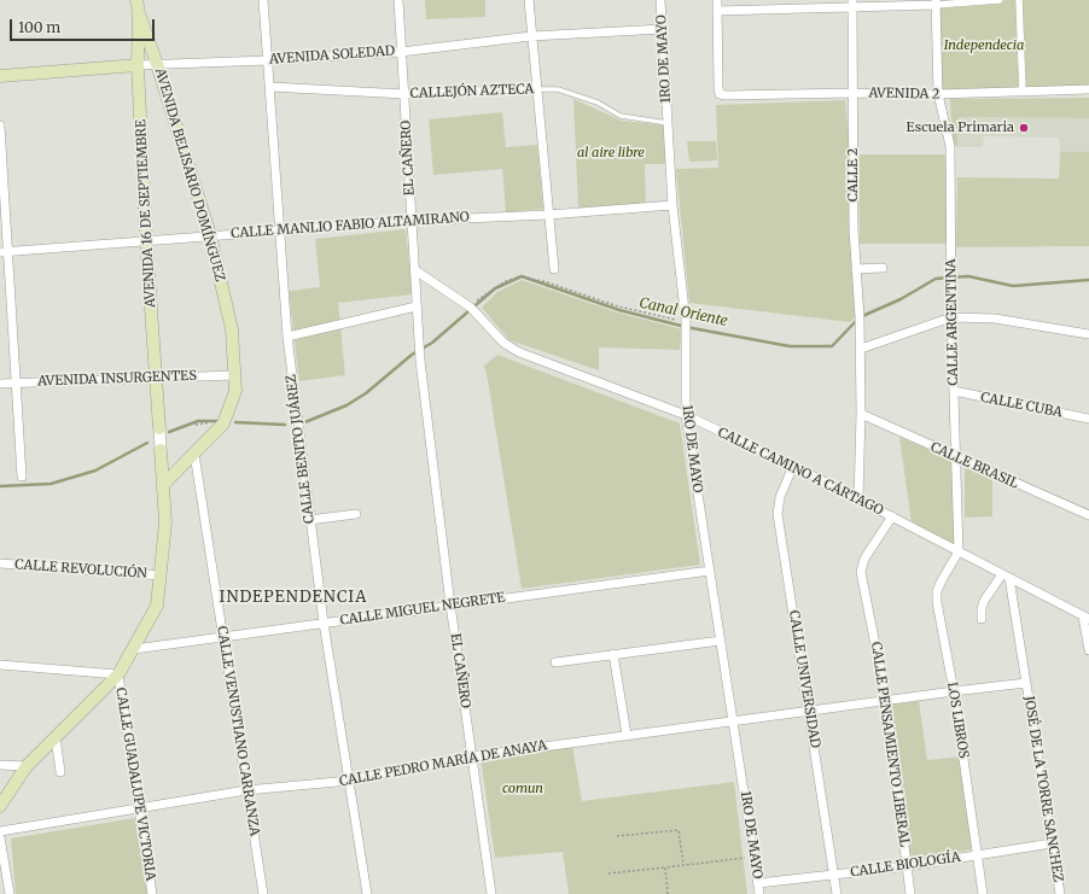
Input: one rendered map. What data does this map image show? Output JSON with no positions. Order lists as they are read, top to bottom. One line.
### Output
{"streets":{"main road":["AVENIDA SOLEDAD","AVENIDA BELISARIO DOMÍNGUEZ","AVENIDA 16 DE SEPTIEMBRE"],"street":["1RO DE MAYO","CALLEJÓN AZTECA","AVENIDA 2","EL CAÑERO","CALLE 2","CALLE MANLIO FABIO ALTAMIRANO","CALLE ARGENTINA","AVENIDA INSURGENTES","CALLE CUBA","CALLE BENITO JUÁREZ","CALLE BRASIL","CALLE CAMINO A CÁRTAGO","CALLE REVOLUCIÓN","CALLE MIGUEL NEGRETE","CALLE UNIVERSIDAD","LOS LIBROS","CALLE VENUSTIANO CARRANZA","CALLE PENSAMIENTO LIBERAL","CALLE PEDRO MARÍA DE ANAYA","CALLE GUADALUPE VICTORIA","JOSÉ DE LA TORRE SANCHEZ","CALLE BIOLOGÍA"]},"crossings":[["AVENIDA SOLEDAD","1RO DE MAYO"],["AVENIDA SOLEDAD","EL CAÑERO"],["AVENIDA SOLEDAD","AVENIDA BELISARIO DOMÍNGUEZ"],["AVENIDA SOLEDAD","AVENIDA 16 DE SEPTIEMBRE"],["AVENIDA SOLEDAD","CALLE BENITO JUÁREZ"],["1RO DE MAYO","CALLEJÓN AZTECA"],["1RO DE MAYO","CALLE MANLIO FABIO ALTAMIRANO"],["1RO DE MAYO","CALLE CAMINO A CÁRTAGO"],["1RO DE MAYO","CALLE MIGUEL NEGRETE"],["1RO DE MAYO","CALLE PEDRO MARÍA DE ANAYA"],["1RO DE MAYO","CALLE BIOLOGÍA"],["CALLEJÓN AZTECA","EL CAÑERO"],["CALLEJÓN AZTECA","CALLE BENITO JUÁREZ"],["AVENIDA 2","CALLE 2"],["AVENIDA 2","CALLE ARGENTINA"],["EL CAÑERO","CALLE MANLIO FABIO ALTAMIRANO"],["EL CAÑERO","CALLE CAMINO A CÁRTAGO"],["EL CAÑERO","CALLE MIGUEL NEGRETE"],["EL CAÑERO","CALLE PEDRO MARÍA DE ANAYA"],["AVENIDA BELISARIO DOMÍNGUEZ","AVENIDA 16 DE SEPTIEMBRE"],["AVENIDA BELISARIO DOMÍNGUEZ","CALLE MANLIO FABIO ALTAMIRANO"],["AVENIDA BELISARIO DOMÍNGUEZ","AVENIDA INSURGENTES"],["AVENIDA BELISARIO DOMÍNGUEZ","CALLE VENUSTIANO CARRANZA"],["CALLE 2","CALLE BRASIL"],["CALLE 2","CALLE CAMINO A CÁRTAGO"],["AVENIDA 16 DE SEPTIEMBRE","CALLE MANLIO FABIO ALTAMIRANO"],["AVENIDA 16 DE SEPTIEMBRE","AVENIDA INSURGENTES"],["CALLE MANLIO FABIO ALTAMIRANO","CALLE BENITO JUÁREZ"],["CALLE ARGENTINA","CALLE CUBA"],["CALLE ARGENTINA","CALLE BRASIL"],["CALLE ARGENTINA","CALLE CAMINO A CÁRTAGO"],["CALLE ARGENTINA","LOS LIBROS"],["CALLE BENITO JUÁREZ","CALLE MIGUEL NEGRETE"],["CALLE BENITO JUÁREZ","CALLE PEDRO MARÍA DE ANAYA"],["CALLE CAMINO A CÁRTAGO","CALLE UNIVERSIDAD"],["CALLE CAMINO A CÁRTAGO","LOS LIBROS"],["CALLE CAMINO A CÁRTAGO","CALLE PENSAMIENTO LIBERAL"],["CALLE CAMINO A CÁRTAGO","JOSÉ DE LA TORRE SANCHEZ"],["CALLE MIGUEL NEGRETE","CALLE VENUSTIANO CARRANZA"],["CALLE UNIVERSIDAD","CALLE PEDRO MARÍA DE ANAYA"],["CALLE UNIVERSIDAD","CALLE BIOLOGÍA"],["LOS LIBROS","CALLE PEDRO MARÍA DE ANAYA"],["LOS LIBROS","CALLE BIOLOGÍA"],["CALLE VENUSTIANO CARRANZA","CALLE PEDRO MARÍA DE ANAYA"],["CALLE PENSAMIENTO LIBERAL","CALLE PEDRO MARÍA DE ANAYA"],["CALLE PENSAMIENTO LIBERAL","CALLE BIOLOGÍA"],["CALLE PEDRO MARÍA DE ANAYA","CALLE GUADALUPE VICTORIA"],["CALLE PEDRO MARÍA DE ANAYA","JOSÉ DE LA TORRE SANCHEZ"],["JOSÉ DE LA TORRE SANCHEZ","CALLE BIOLOGÍA"]],"districts":["INDEPENDENCIA"],"water":["Canal Oriente"],"parks":["Independecia","al aire libre","comun"],"places":["Escuela Primaria"],"scale_bar":"100 m"}
